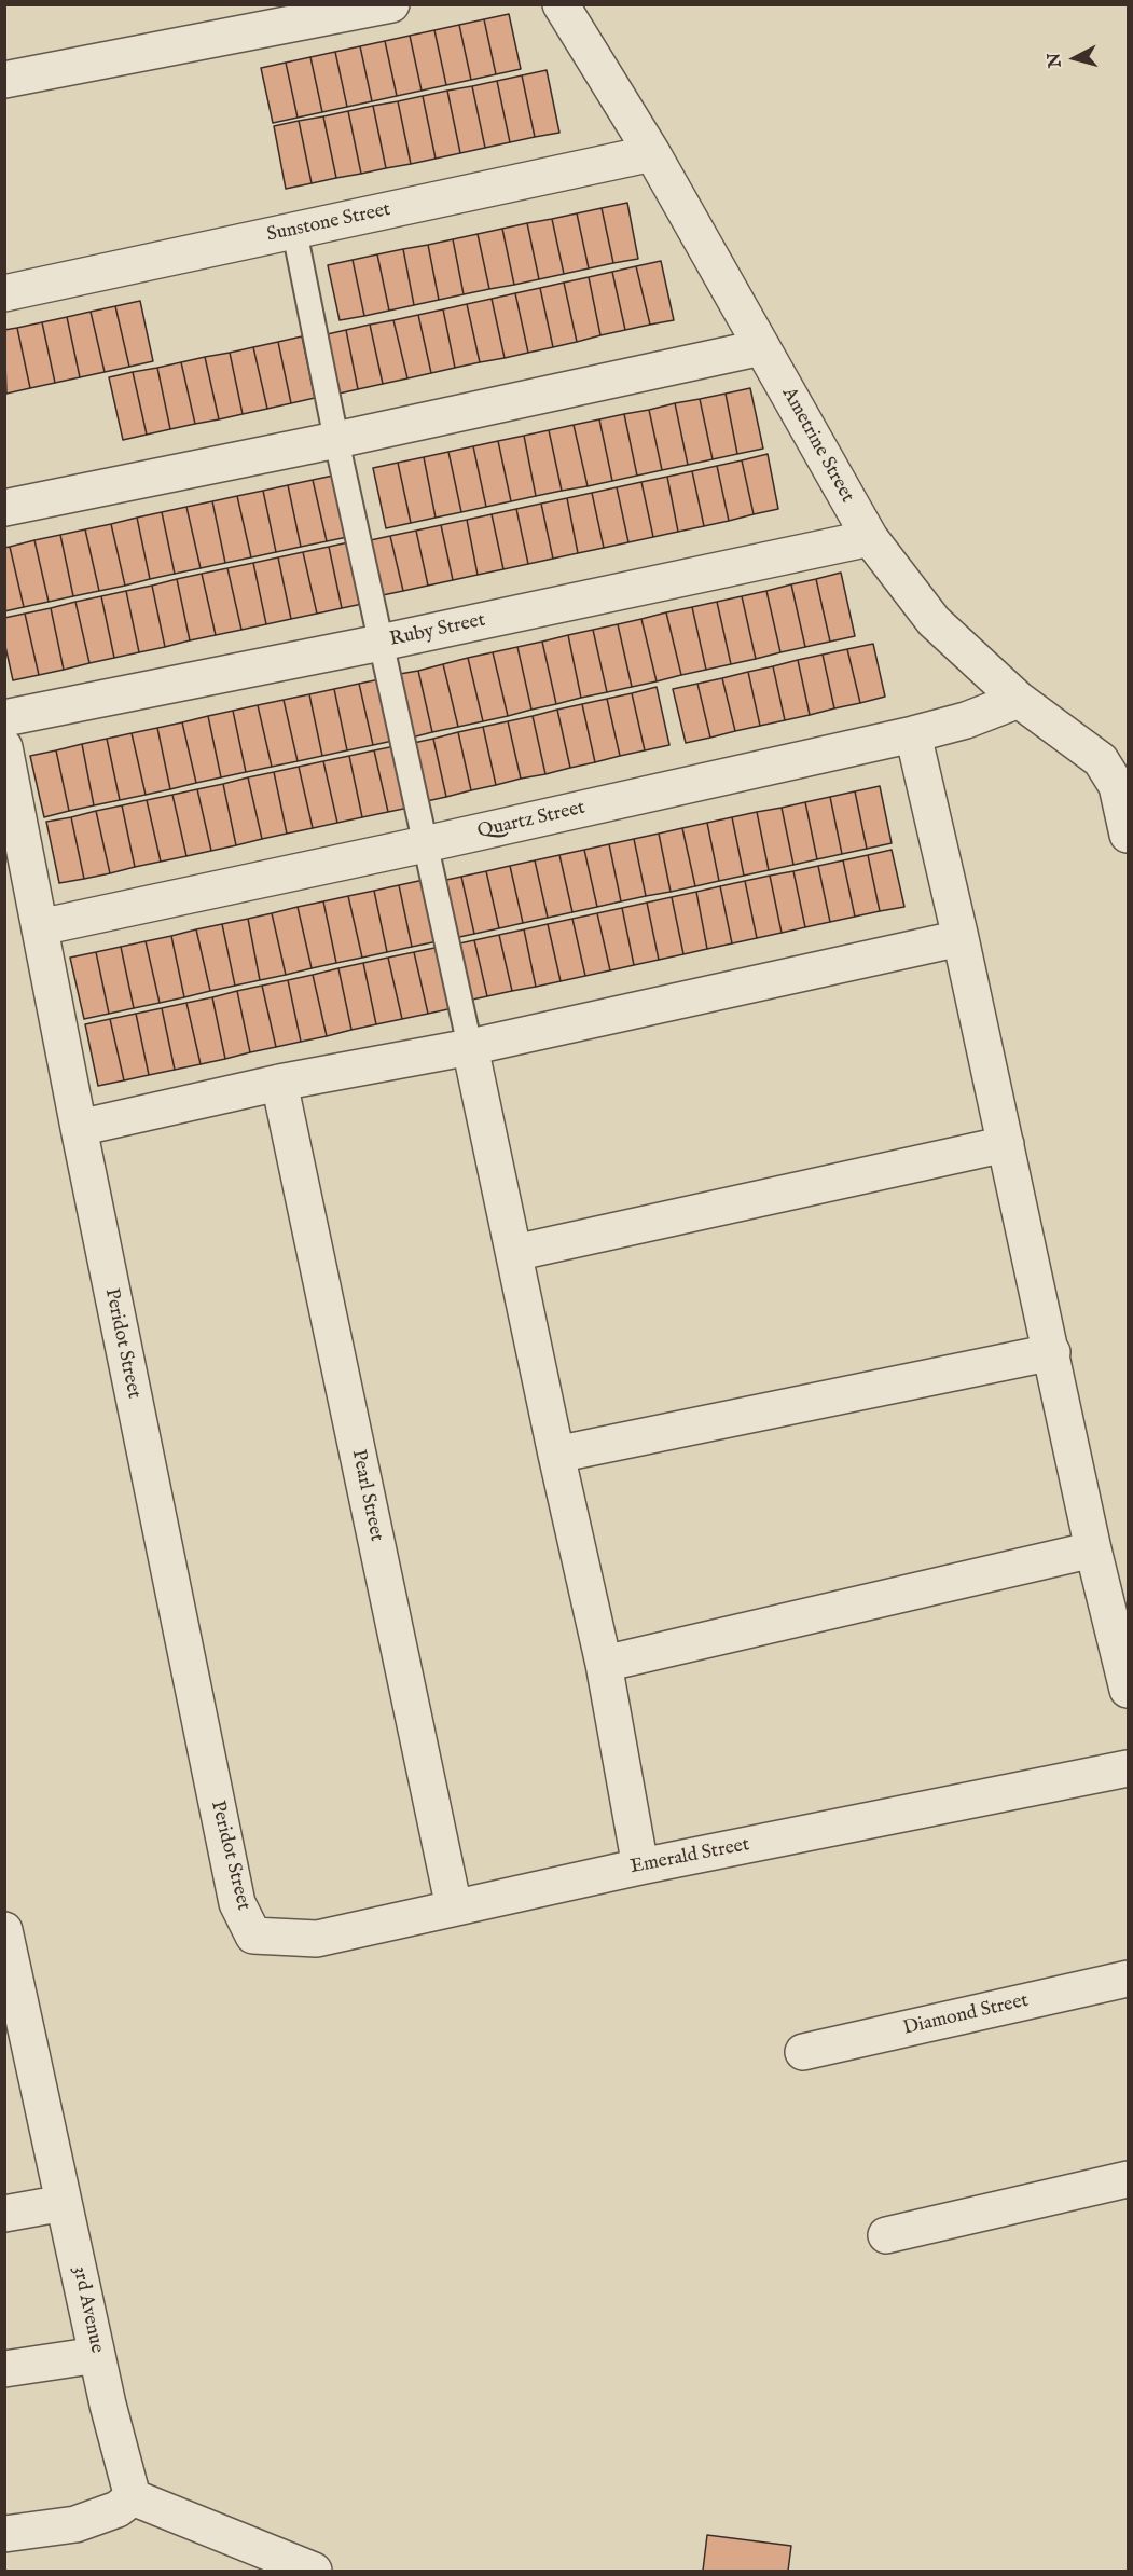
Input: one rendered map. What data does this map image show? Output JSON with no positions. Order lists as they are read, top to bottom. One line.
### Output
{"streets":{"street":["Sunstone Street","Ametrine Street","Ruby Street","Quartz Street","Peridot Street","Pearl Street","Emerald Street","Diamond Street","3rd Avenue"]},"crossings":[["Sunstone Street","Ametrine Street"],["Ametrine Street","Ruby Street"],["Ametrine Street","Quartz Street"],["Quartz Street","Peridot Street"],["Peridot Street","Emerald Street"],["Pearl Street","Emerald Street"]],"north":"left"}
